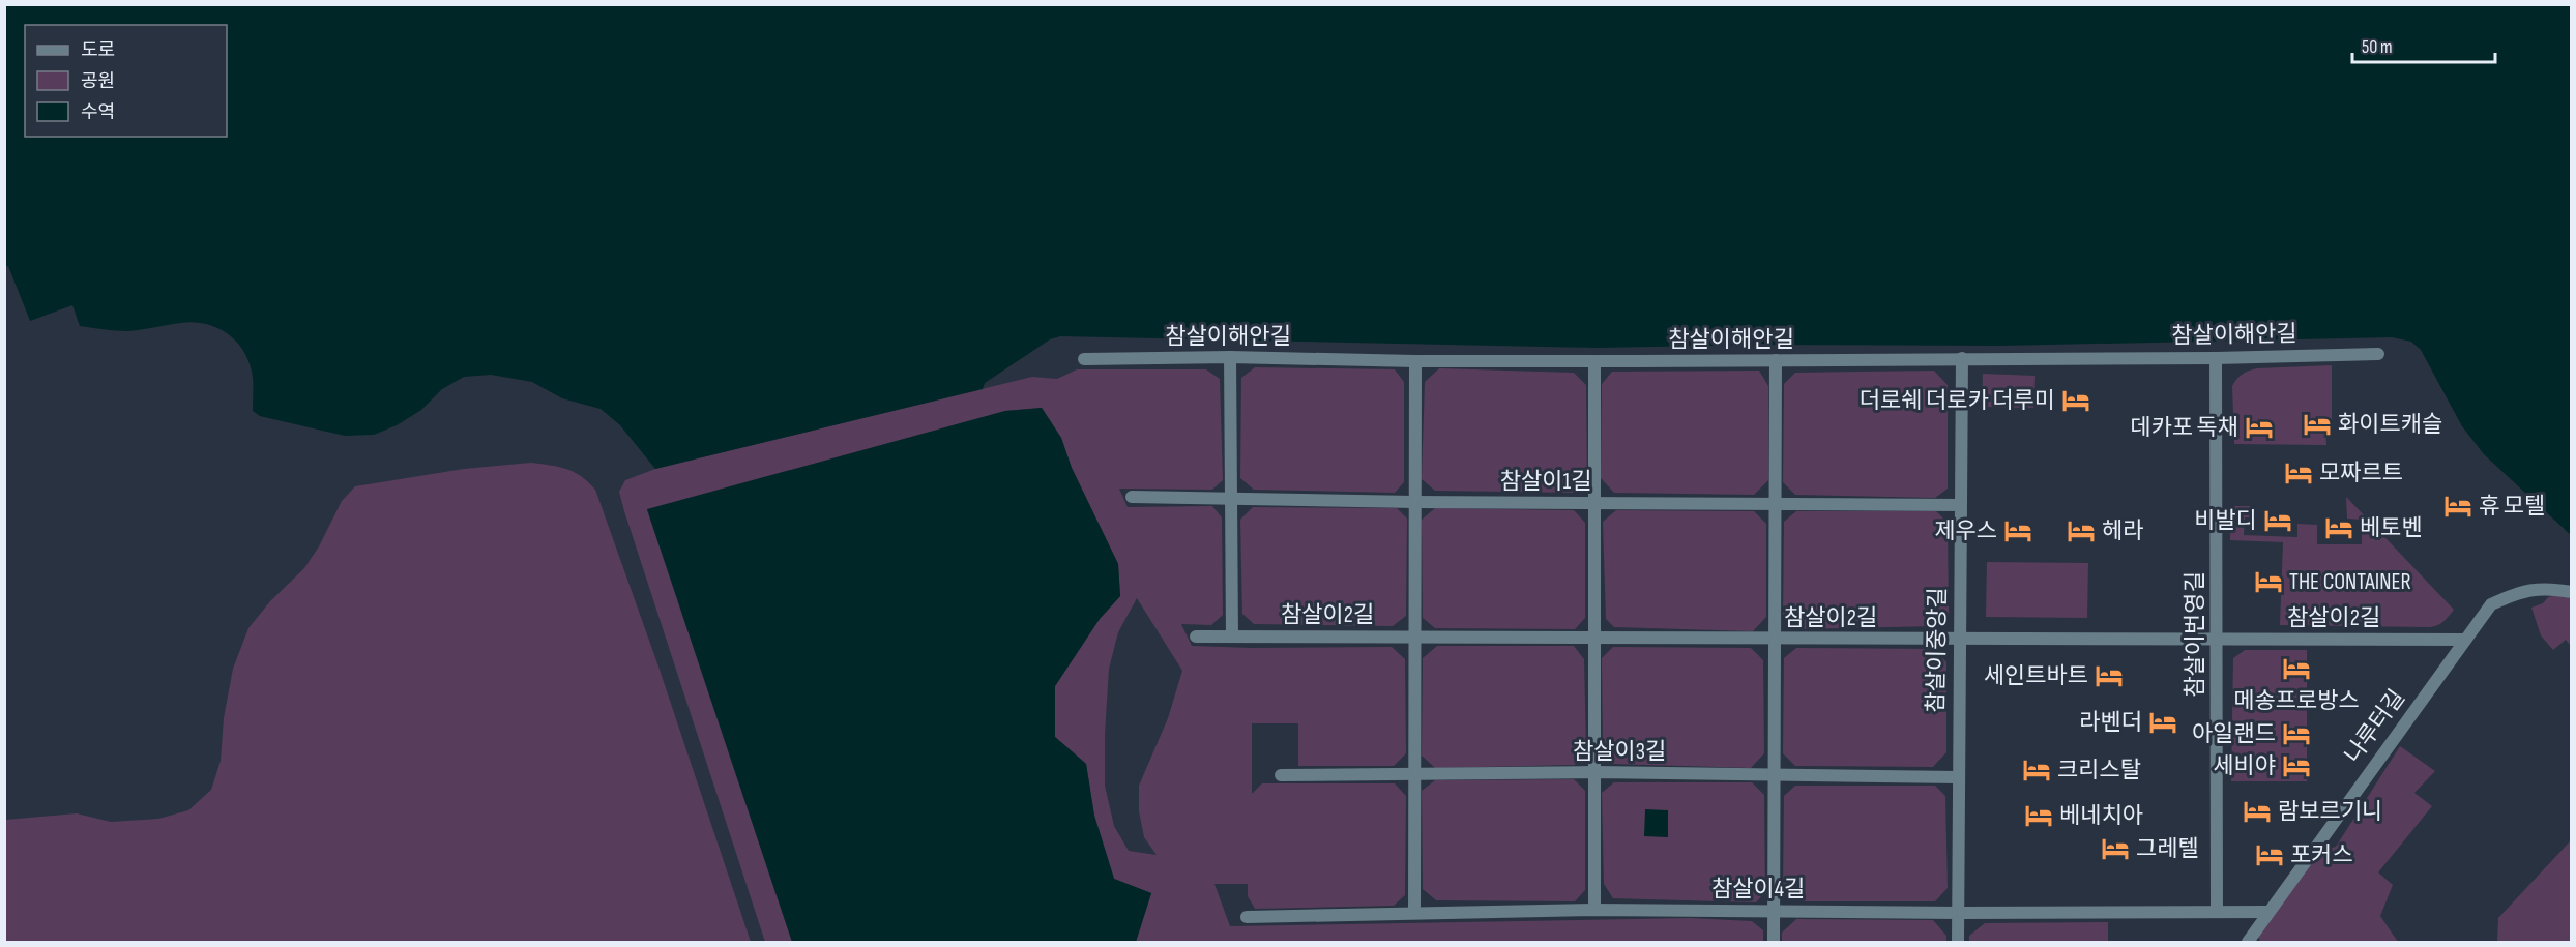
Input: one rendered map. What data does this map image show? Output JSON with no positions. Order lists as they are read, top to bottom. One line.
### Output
{"streets":{"street":["참살이해안길","참살이1길","참살이2길","참살이번영길","참살이중앙길","나루터길","참살이3길","참살이4길"]},"crossings":[["참살이해안길","참살이번영길"],["참살이해안길","참살이중앙길"],["참살이1길","참살이중앙길"],["참살이2길","참살이번영길"],["참살이2길","참살이중앙길"],["참살이2길","나루터길"],["참살이번영길","참살이4길"],["참살이중앙길","참살이3길"],["참살이중앙길","참살이4길"],["나루터길","참살이4길"]],"places":{"hotel":["더로쉐 더로카 더루미","화이트캐슬","데카포 독채","모짜르트","휴 모텔","비발디","베토벤","제우스","헤라","THE CONTAINER","메송프로방스","세인트바트","라벤더","아일랜드","세비야","크리스탈","람보르기니","베네치아","그레텔","포커스"]},"legend":["도로","공원","수역"],"scale_bar":"50 m"}
